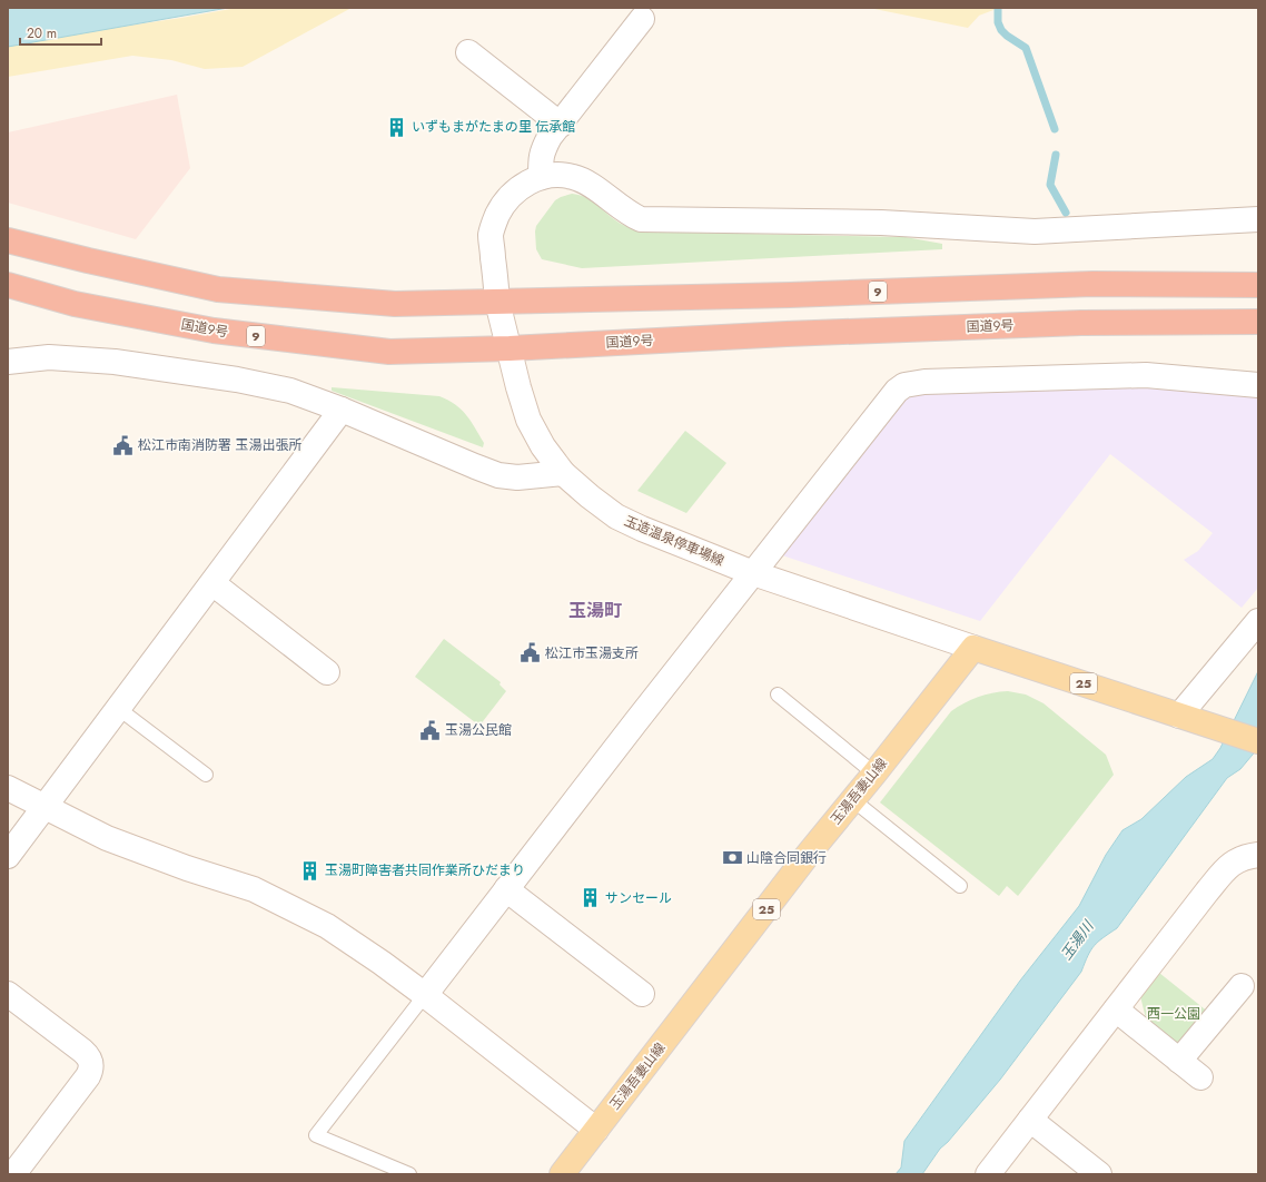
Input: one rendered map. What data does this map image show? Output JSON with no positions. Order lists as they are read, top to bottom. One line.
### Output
{"streets":{"highway":["9","国道9号"],"main road":["25","玉湯吾妻山線"],"street":["玉造温泉停車場線"]},"crossings":[["9","玉造温泉停車場線"],["国道9号","玉造温泉停車場線"],["玉造温泉停車場線","25"],["玉造温泉停車場線","玉湯吾妻山線"],["25","玉湯吾妻山線"]],"districts":["玉湯町"],"water":["玉湯川"],"parks":["西一公園"],"places":{"building":["いずもまがたまの里 伝承館","玉湯町障害者共同作業所ひだまり","サンセール"],"public building":["松江市南消防署 玉湯出張所","松江市玉湯支所","玉湯公民館"],"bank":["山陰合同銀行"]},"scale_bar":"20 m"}
